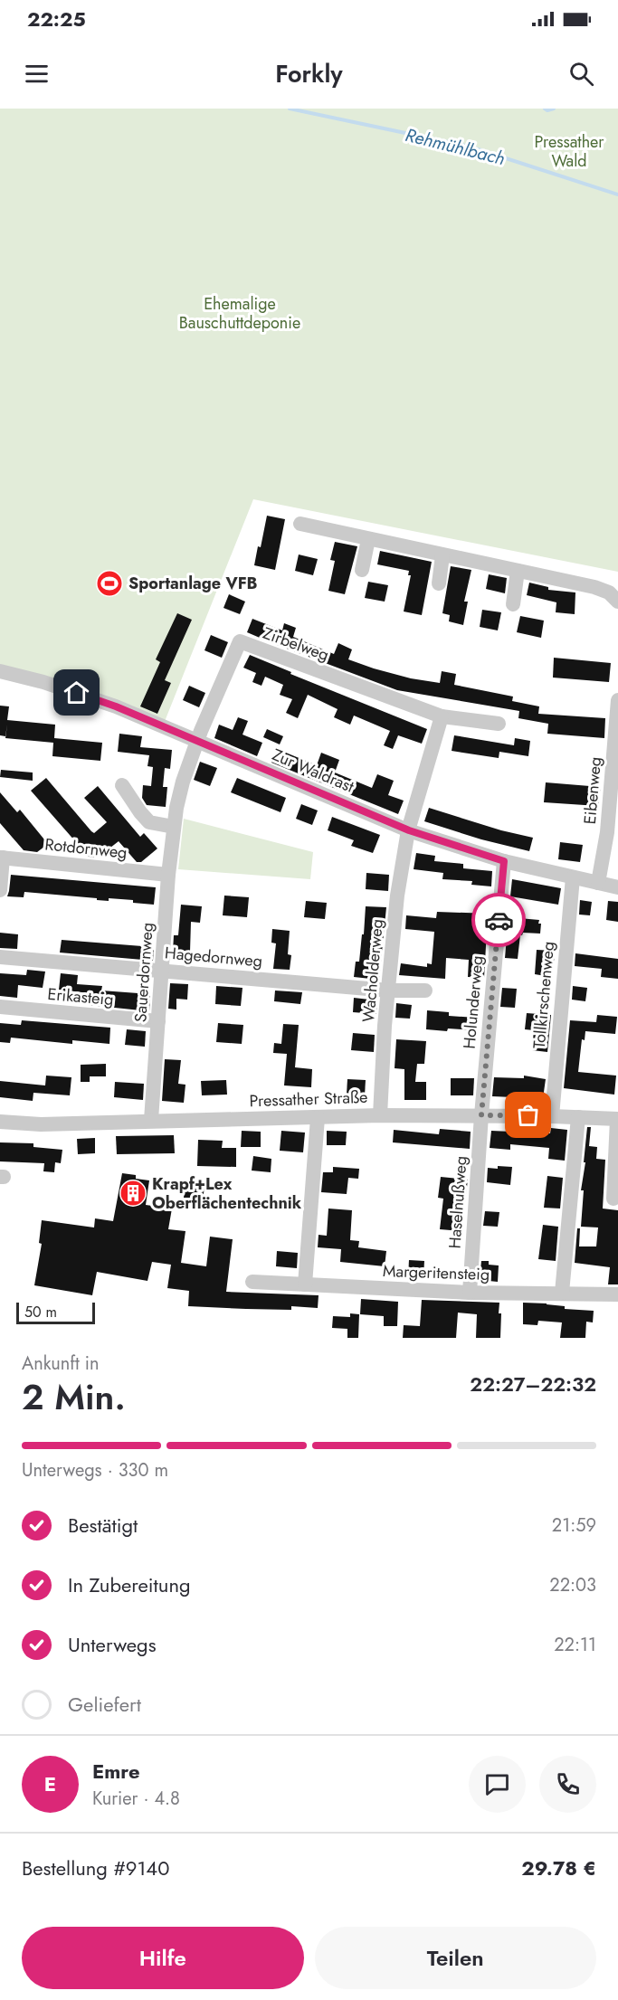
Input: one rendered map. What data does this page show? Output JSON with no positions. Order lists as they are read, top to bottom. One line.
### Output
{"streets":{"street":["Zirbelweg","Zur Waldrast","Eibenweg","Rotdornweg","Hagedornweg","Wacholderweg","Sauerdornweg","Tollkirschenweg","Erikasteig","Holunderweg","Pressather Straße","Haselnußweg","Margeritensteig"]},"crossings":[["Zirbelweg","Zur Waldrast"],["Zirbelweg","Sauerdornweg"],["Zur Waldrast","Eibenweg"],["Zur Waldrast","Wacholderweg"],["Zur Waldrast","Sauerdornweg"],["Zur Waldrast","Tollkirschenweg"],["Zur Waldrast","Holunderweg"],["Rotdornweg","Sauerdornweg"],["Hagedornweg","Wacholderweg"],["Hagedornweg","Sauerdornweg"],["Wacholderweg","Pressather Straße"],["Sauerdornweg","Erikasteig"],["Sauerdornweg","Pressather Straße"],["Tollkirschenweg","Pressather Straße"],["Holunderweg","Pressather Straße"],["Holunderweg","Haselnußweg"],["Pressather Straße","Haselnußweg"],["Haselnußweg","Margeritensteig"]],"water":["Rehmühlbach"],"parks":["Pressather Wald","Ehemalige Bauschuttdeponie"],"places":{"sports":["Sportanlage VFB"],"building":["Krapf+Lex Oberflächentechnik"]},"scale_bar":"50 m","page":{"status":"22:25","header":"Forkly","scale":"50 m","heading":["2 Min.","Ankunft in","22:27–22:32"],"panel":["Emre","Kurier · 4.8","Bestellung #9140","29.78 €"],"bar":"Unterwegs · 330 m","list":[["Bestätigt","21:59"],["In Zubereitung","22:03"],["Unterwegs","22:11"],"Geliefert"],"round":"E","buttons":["Hilfe","Teilen"]}}
